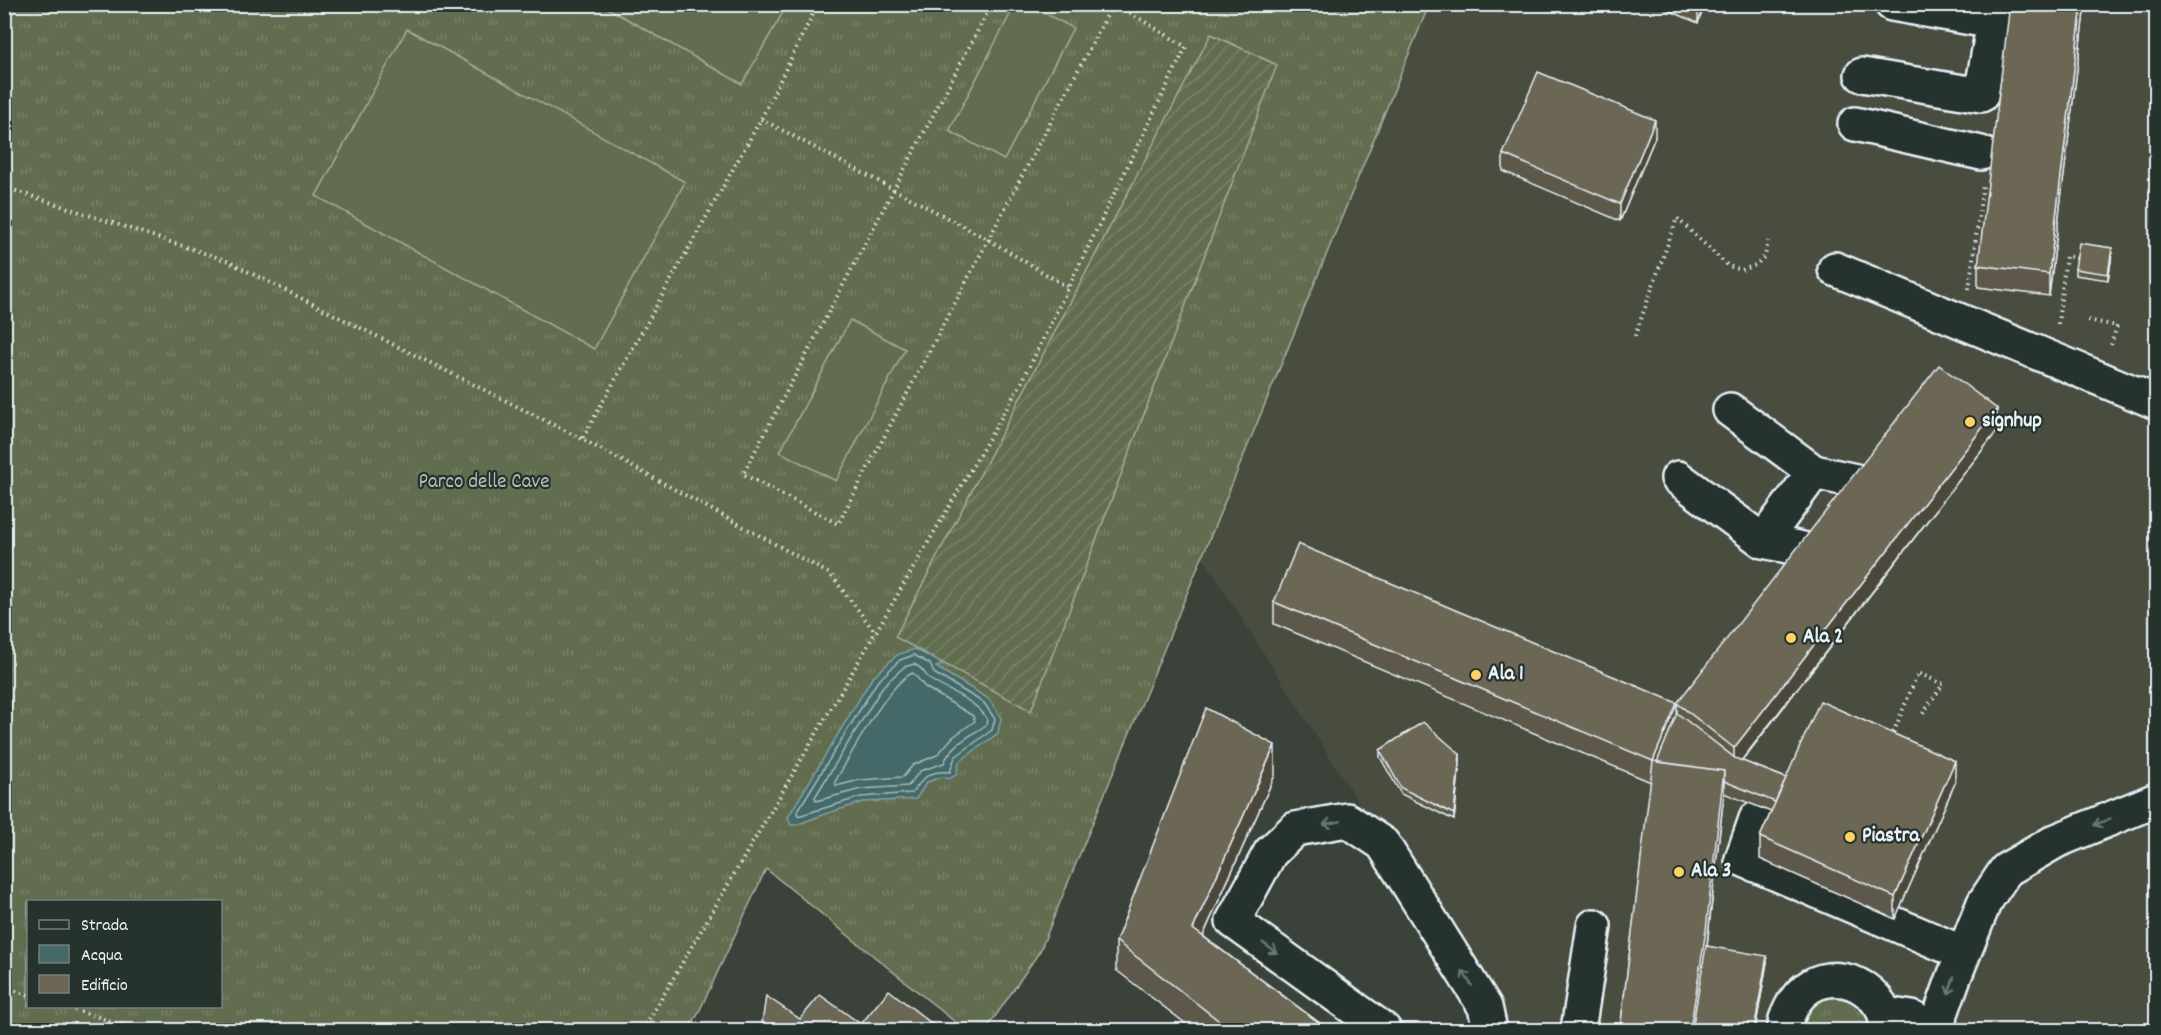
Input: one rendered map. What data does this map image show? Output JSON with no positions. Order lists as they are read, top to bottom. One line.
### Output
{"parks":["Parco delle Cave"],"places":["signhup","Ala 2","Ala 1","Piastra","Ala 3"],"legend":["Strada","Acqua","Edificio"]}
